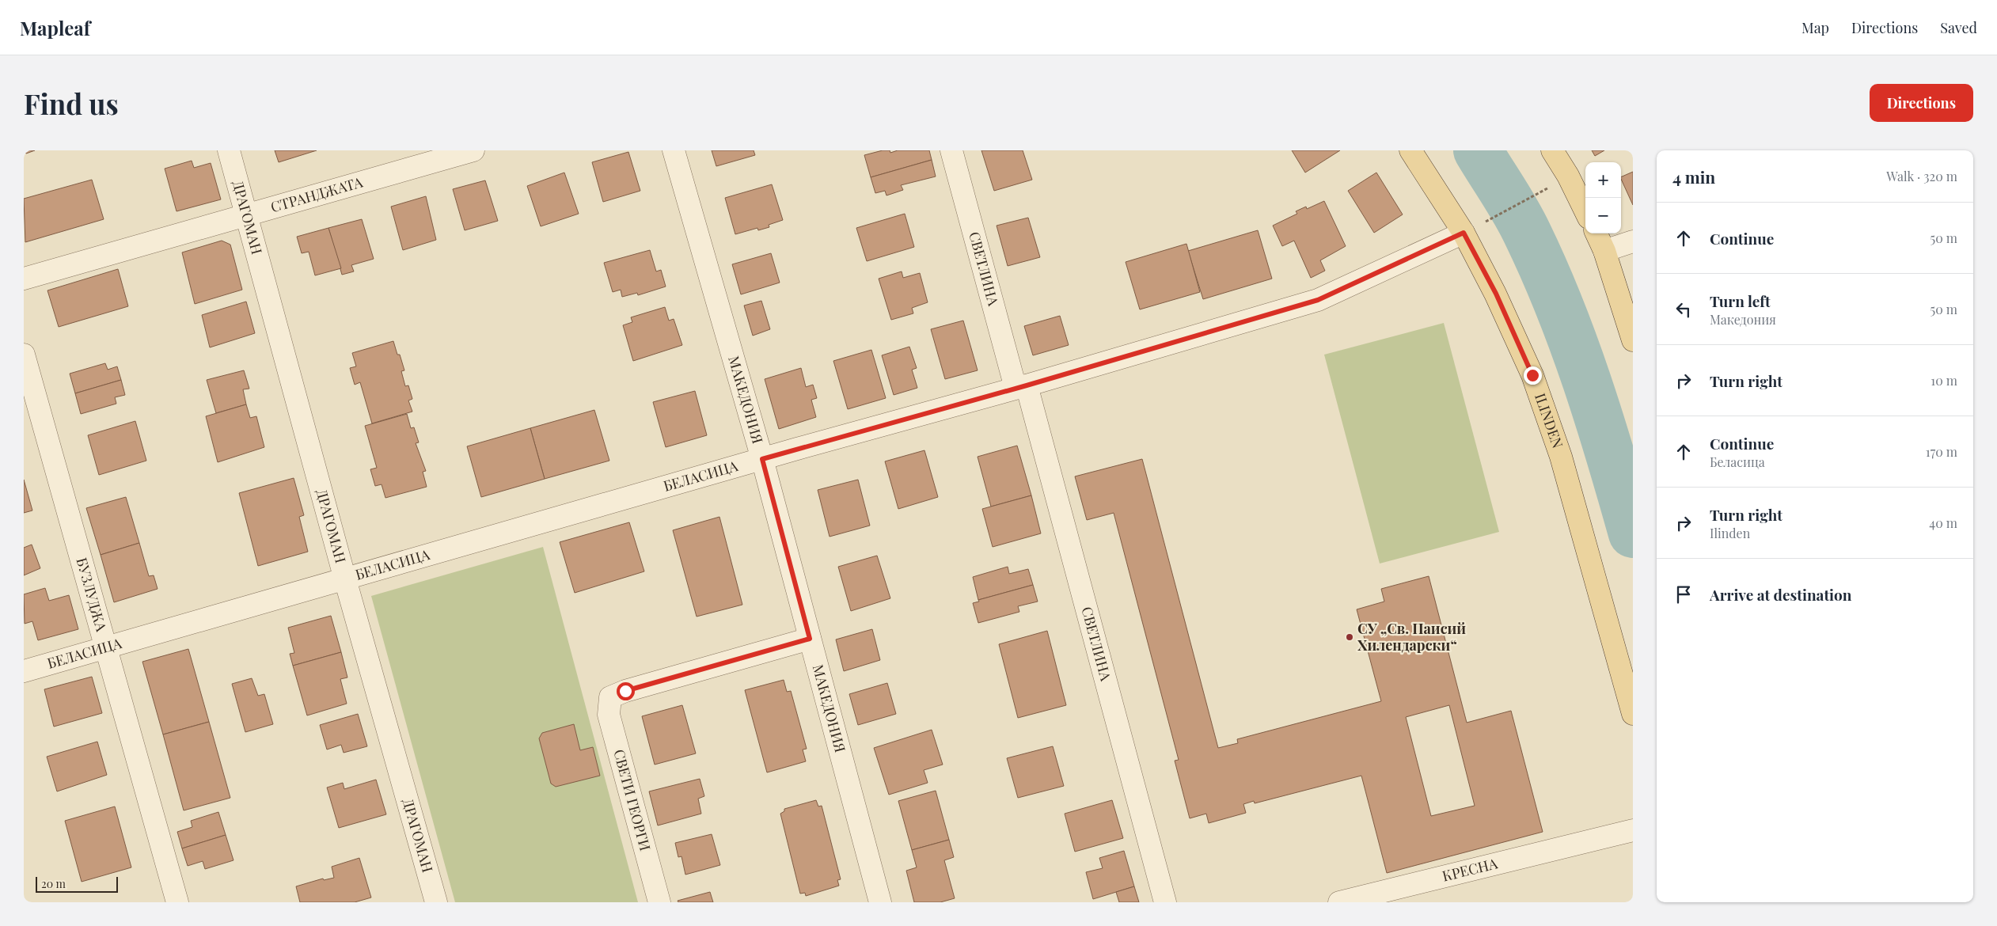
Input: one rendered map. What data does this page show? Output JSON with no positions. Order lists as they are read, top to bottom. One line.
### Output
{"streets":{"main road":["ILINDEN"],"street":["СТРАНДЖАТА","ДРАГОМАН","СВЕТЛИНА","МАКЕДОНИЯ","БЕЛАСИЦА","БУЗЛУДЖА","СВЕТИ ГЕОРГИ","КРЕСНА"]},"crossings":[["СТРАНДЖАТА","ДРАГОМАН"],["ДРАГОМАН","БЕЛАСИЦА"],["СВЕТЛИНА","БЕЛАСИЦА"],["МАКЕДОНИЯ","БЕЛАСИЦА"],["МАКЕДОНИЯ","СВЕТИ ГЕОРГИ"],["БЕЛАСИЦА","БУЗЛУДЖА"]],"places":["СУ „Св. Паисий Хилендарски“"],"scale_bar":"20 m","page":{"header":"Mapleaf","nav":["Map","Directions","Saved"],"buttons":"Directions","title":"Find us","heading":["4 min","Walk · 320 m"],"map_buttons":["+","−"],"list":[["Continue","50 m"],["Turn left","Македония","50 m"],["Turn right","10 m"],["Continue","Беласица","170 m"],["Turn right","Ilinden","40 m"],"Arrive at destination"],"scale":"20 m"}}
